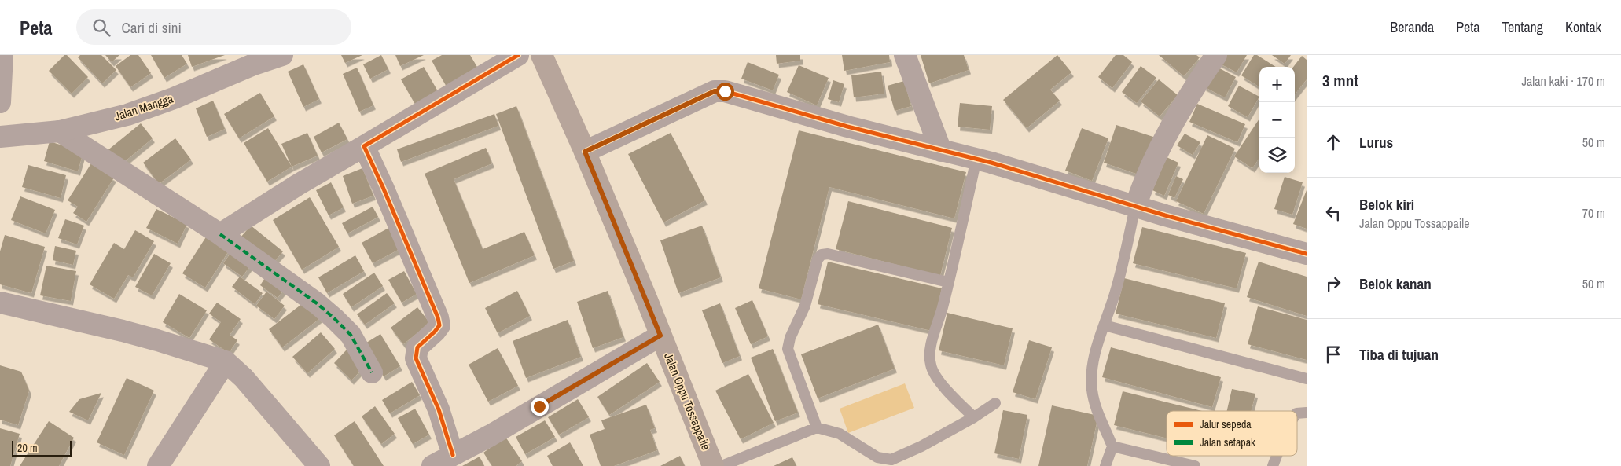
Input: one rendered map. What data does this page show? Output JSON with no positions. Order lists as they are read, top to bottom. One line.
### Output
{"streets":{"main road":["Jalan Oppu Tossappaile"],"street":["Jalan Mangga"]},"legend":["Jalur sepeda","Jalan setapak"],"scale_bar":"20 m","page":{"header":"Peta","search":"Cari di sini","nav":["Beranda","Peta","Tentang","Kontak"],"heading":["3 mnt","Jalan kaki · 170 m"],"map_buttons":["+","−"],"list":[["Lurus","50 m"],["Belok kiri","Jalan Oppu Tossappaile","70 m"],["Belok kanan","50 m"],"Tiba di tujuan"],"scale":"20 m"}}
